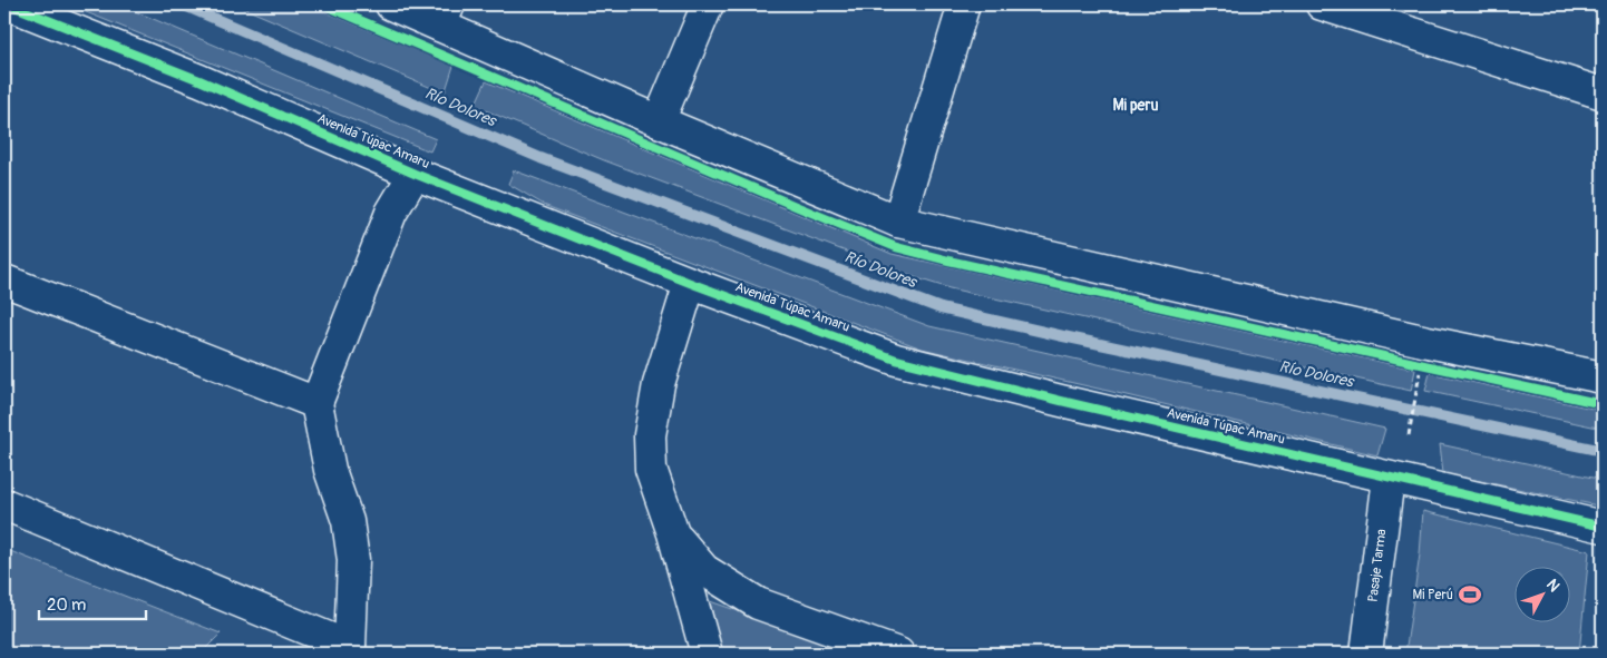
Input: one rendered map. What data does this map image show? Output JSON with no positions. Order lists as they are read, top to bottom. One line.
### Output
{"streets":{"street":["Avenida Túpac Amaru","Pasaje Tarma"]},"crossings":[["Avenida Túpac Amaru","Pasaje Tarma"]],"districts":["Mi peru"],"water":["Río Dolores"],"places":{"sports":["Mi Perú"]},"scale_bar":"20 m","north":"top right"}
